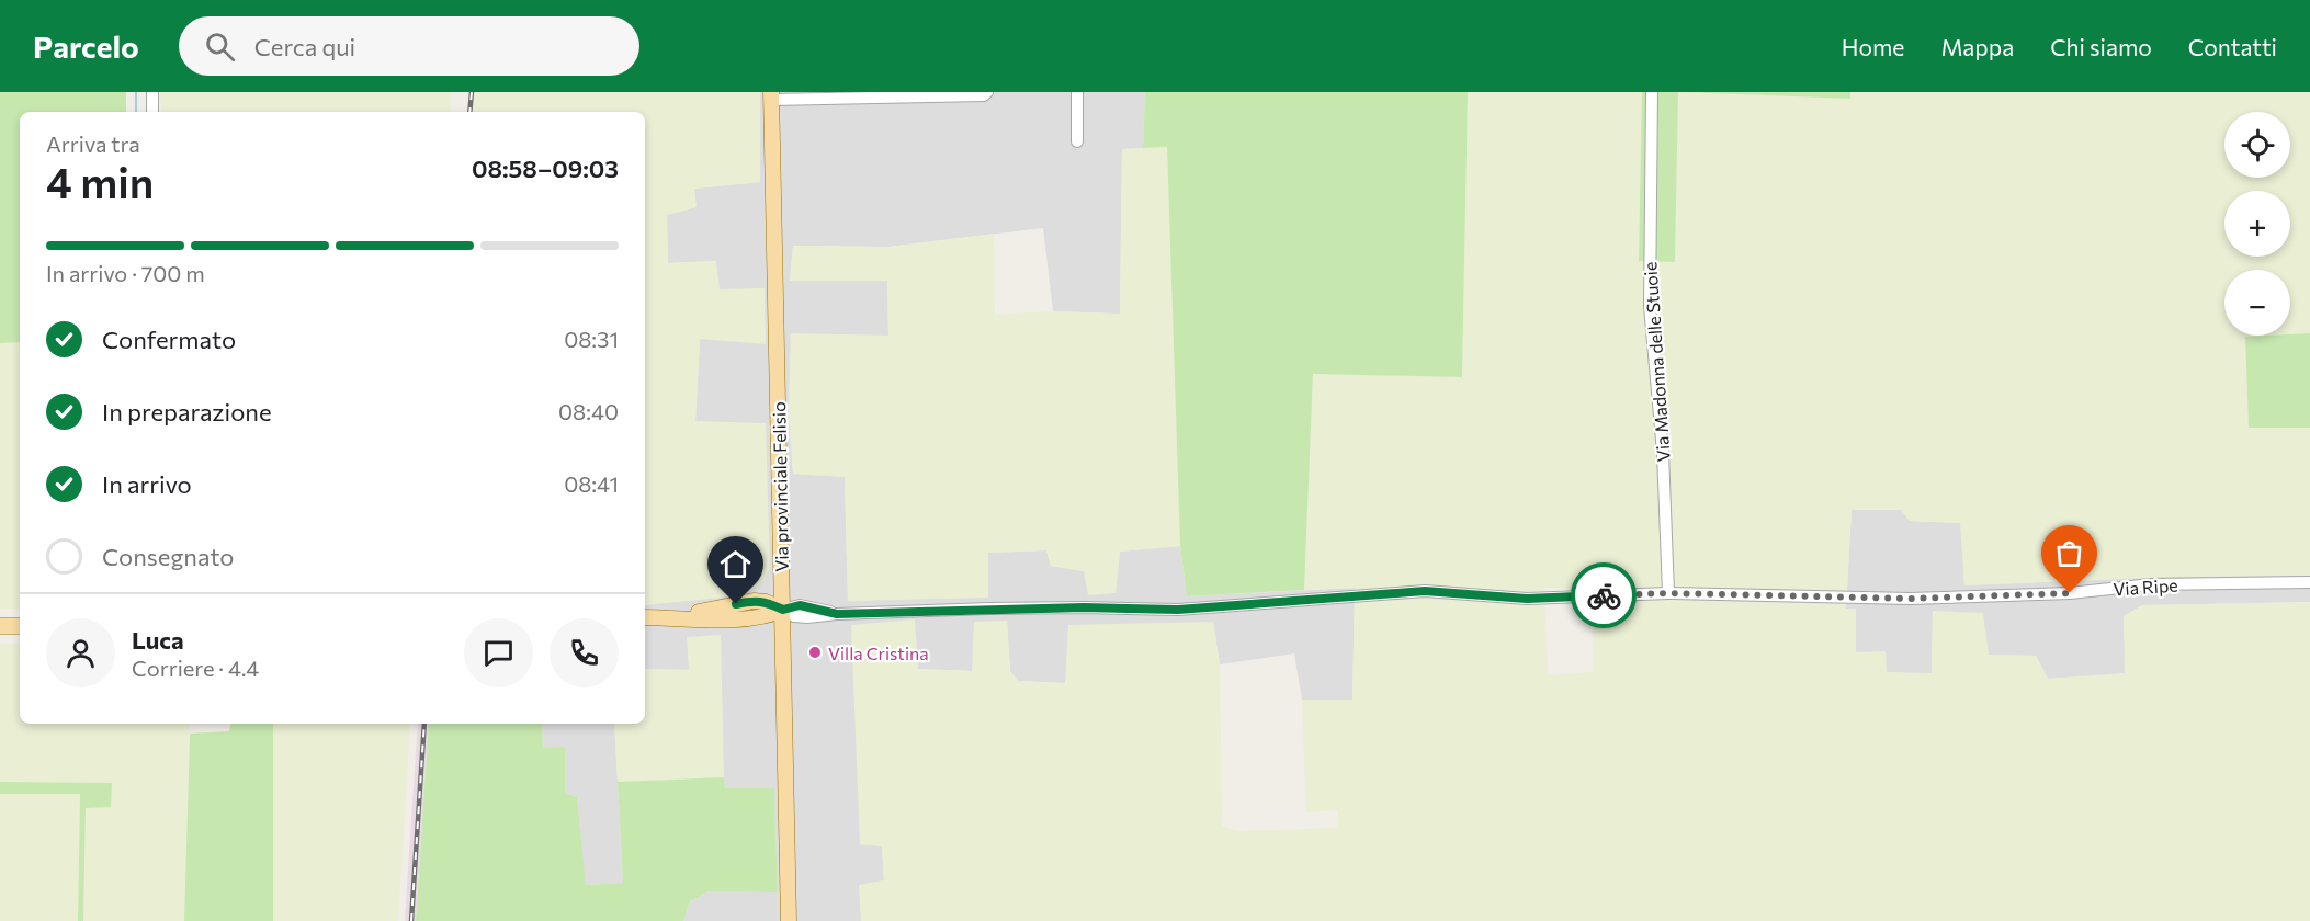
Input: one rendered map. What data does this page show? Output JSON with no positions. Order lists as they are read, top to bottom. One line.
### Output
{"streets":{"main road":["Via provinciale Felisio"],"street":["Via Madonna delle Stuoie","Via Ripe"]},"crossings":[["Via Madonna delle Stuoie","Via Ripe"],["Via provinciale Felisio","Via Ripe"]],"places":["Villa Cristina"],"page":{"header":"Parcelo","search":"Cerca qui","nav":["Home","Mappa","Chi siamo","Contatti"],"map_buttons":["+","−"],"heading":["4 min","Arriva tra","08:58–09:03"],"panel":["Luca","Corriere · 4.4"],"bar":"In arrivo · 700 m","list":[["Confermato","08:31"],["In preparazione","08:40"],["In arrivo","08:41"],"Consegnato"]}}
